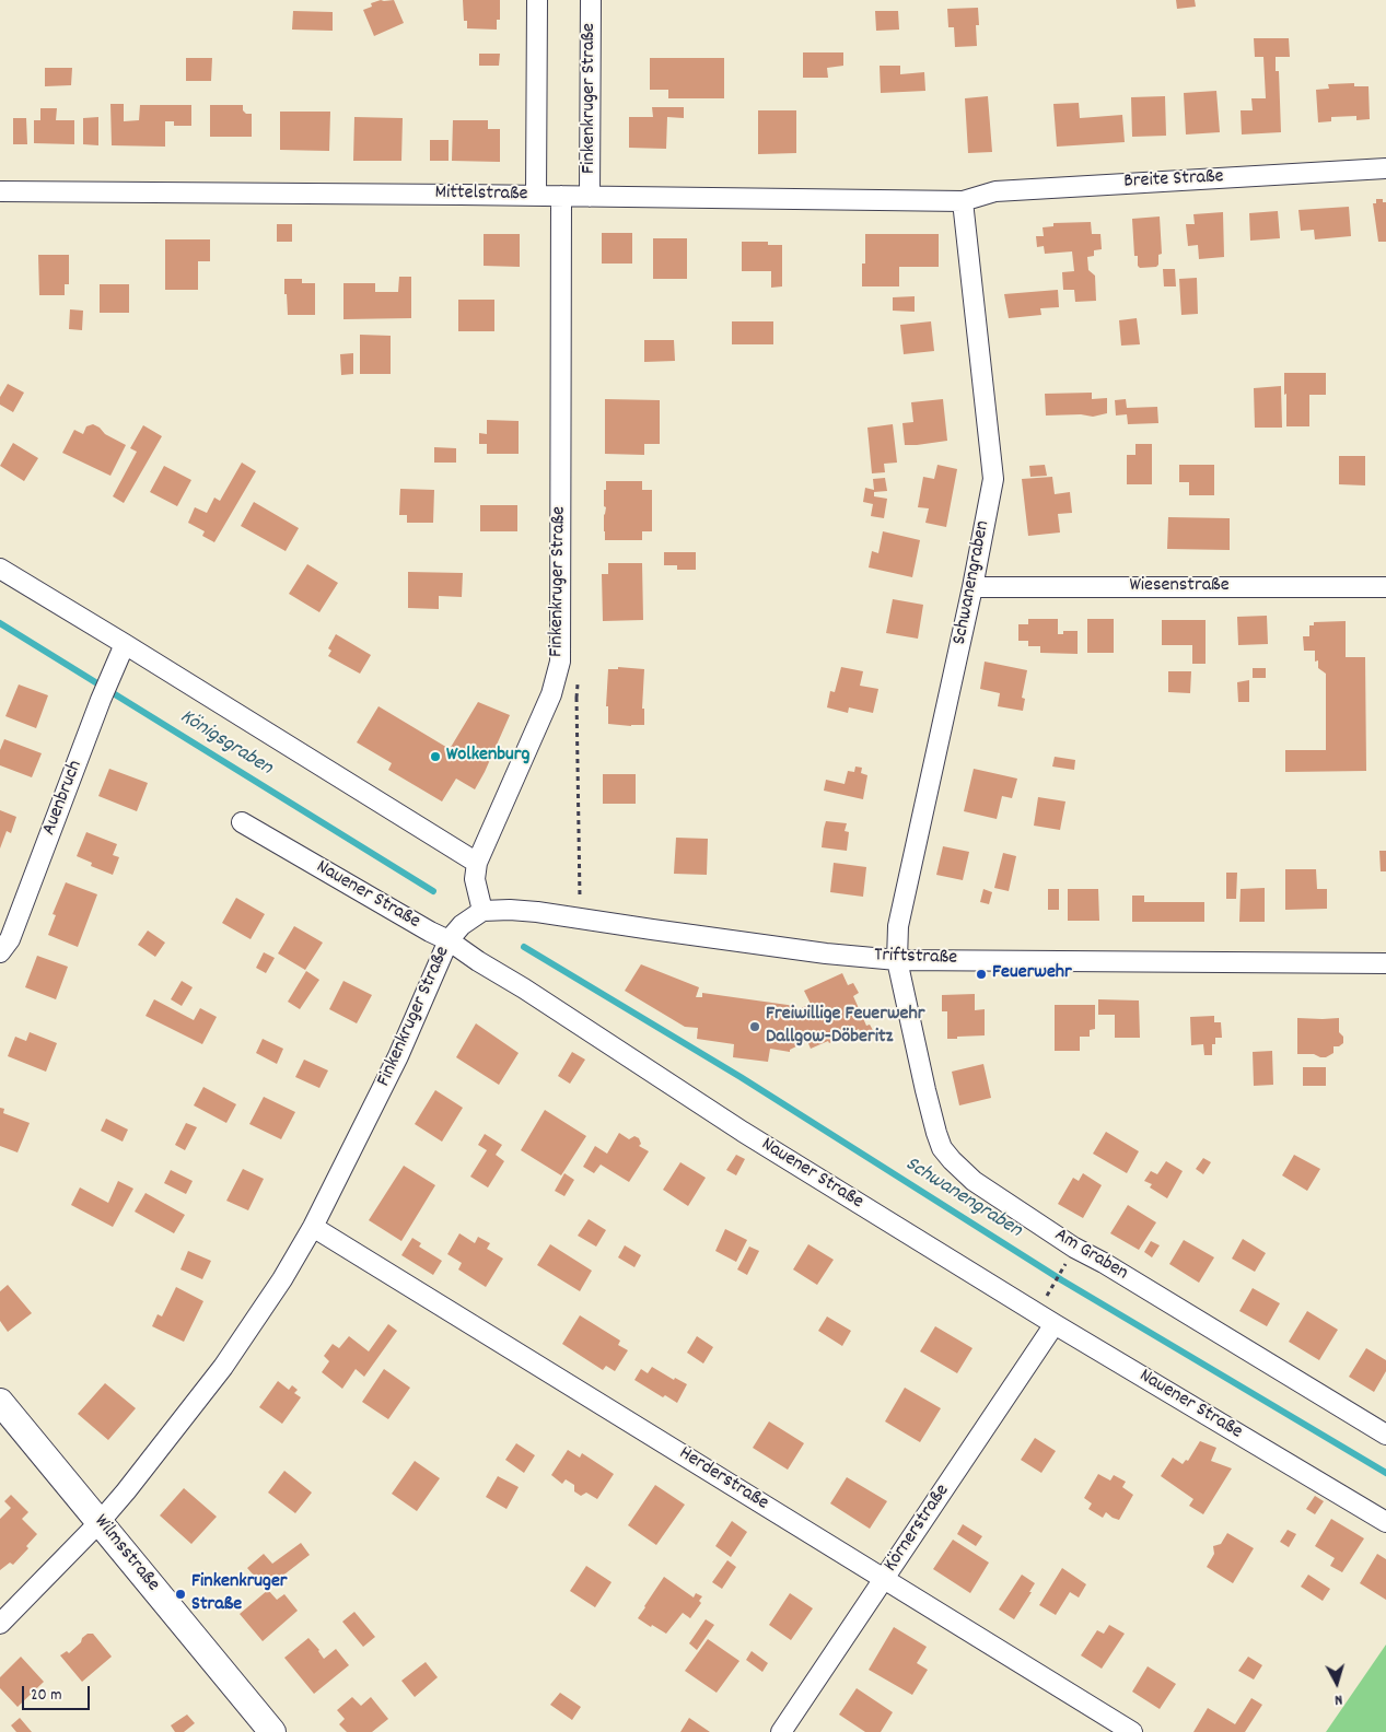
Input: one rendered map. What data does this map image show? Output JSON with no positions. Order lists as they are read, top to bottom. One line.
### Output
{"streets":{"street":["Finkenkruger Straße","Breite Straße","Mittelstraße","Schwanengraben","Wiesenstraße","Auenbruch","Nauener Straße","Triftstraße","Am Graben","Herderstraße","Körnerstraße","Wilmsstraße"]},"crossings":[["Finkenkruger Straße","Mittelstraße"],["Finkenkruger Straße","Nauener Straße"],["Finkenkruger Straße","Triftstraße"],["Finkenkruger Straße","Herderstraße"],["Finkenkruger Straße","Wilmsstraße"],["Breite Straße","Mittelstraße"],["Breite Straße","Schwanengraben"],["Mittelstraße","Schwanengraben"],["Schwanengraben","Wiesenstraße"],["Schwanengraben","Triftstraße"],["Schwanengraben","Am Graben"],["Nauener Straße","Körnerstraße"],["Triftstraße","Am Graben"],["Herderstraße","Körnerstraße"]],"water":["Königsgraben","Schwanengraben"],"places":["Wolkenburg","Feuerwehr","Freiwillige Feuerwehr Dallgow-Döberitz","Finkenkruger Straße"],"scale_bar":"20 m","north":"bottom"}
